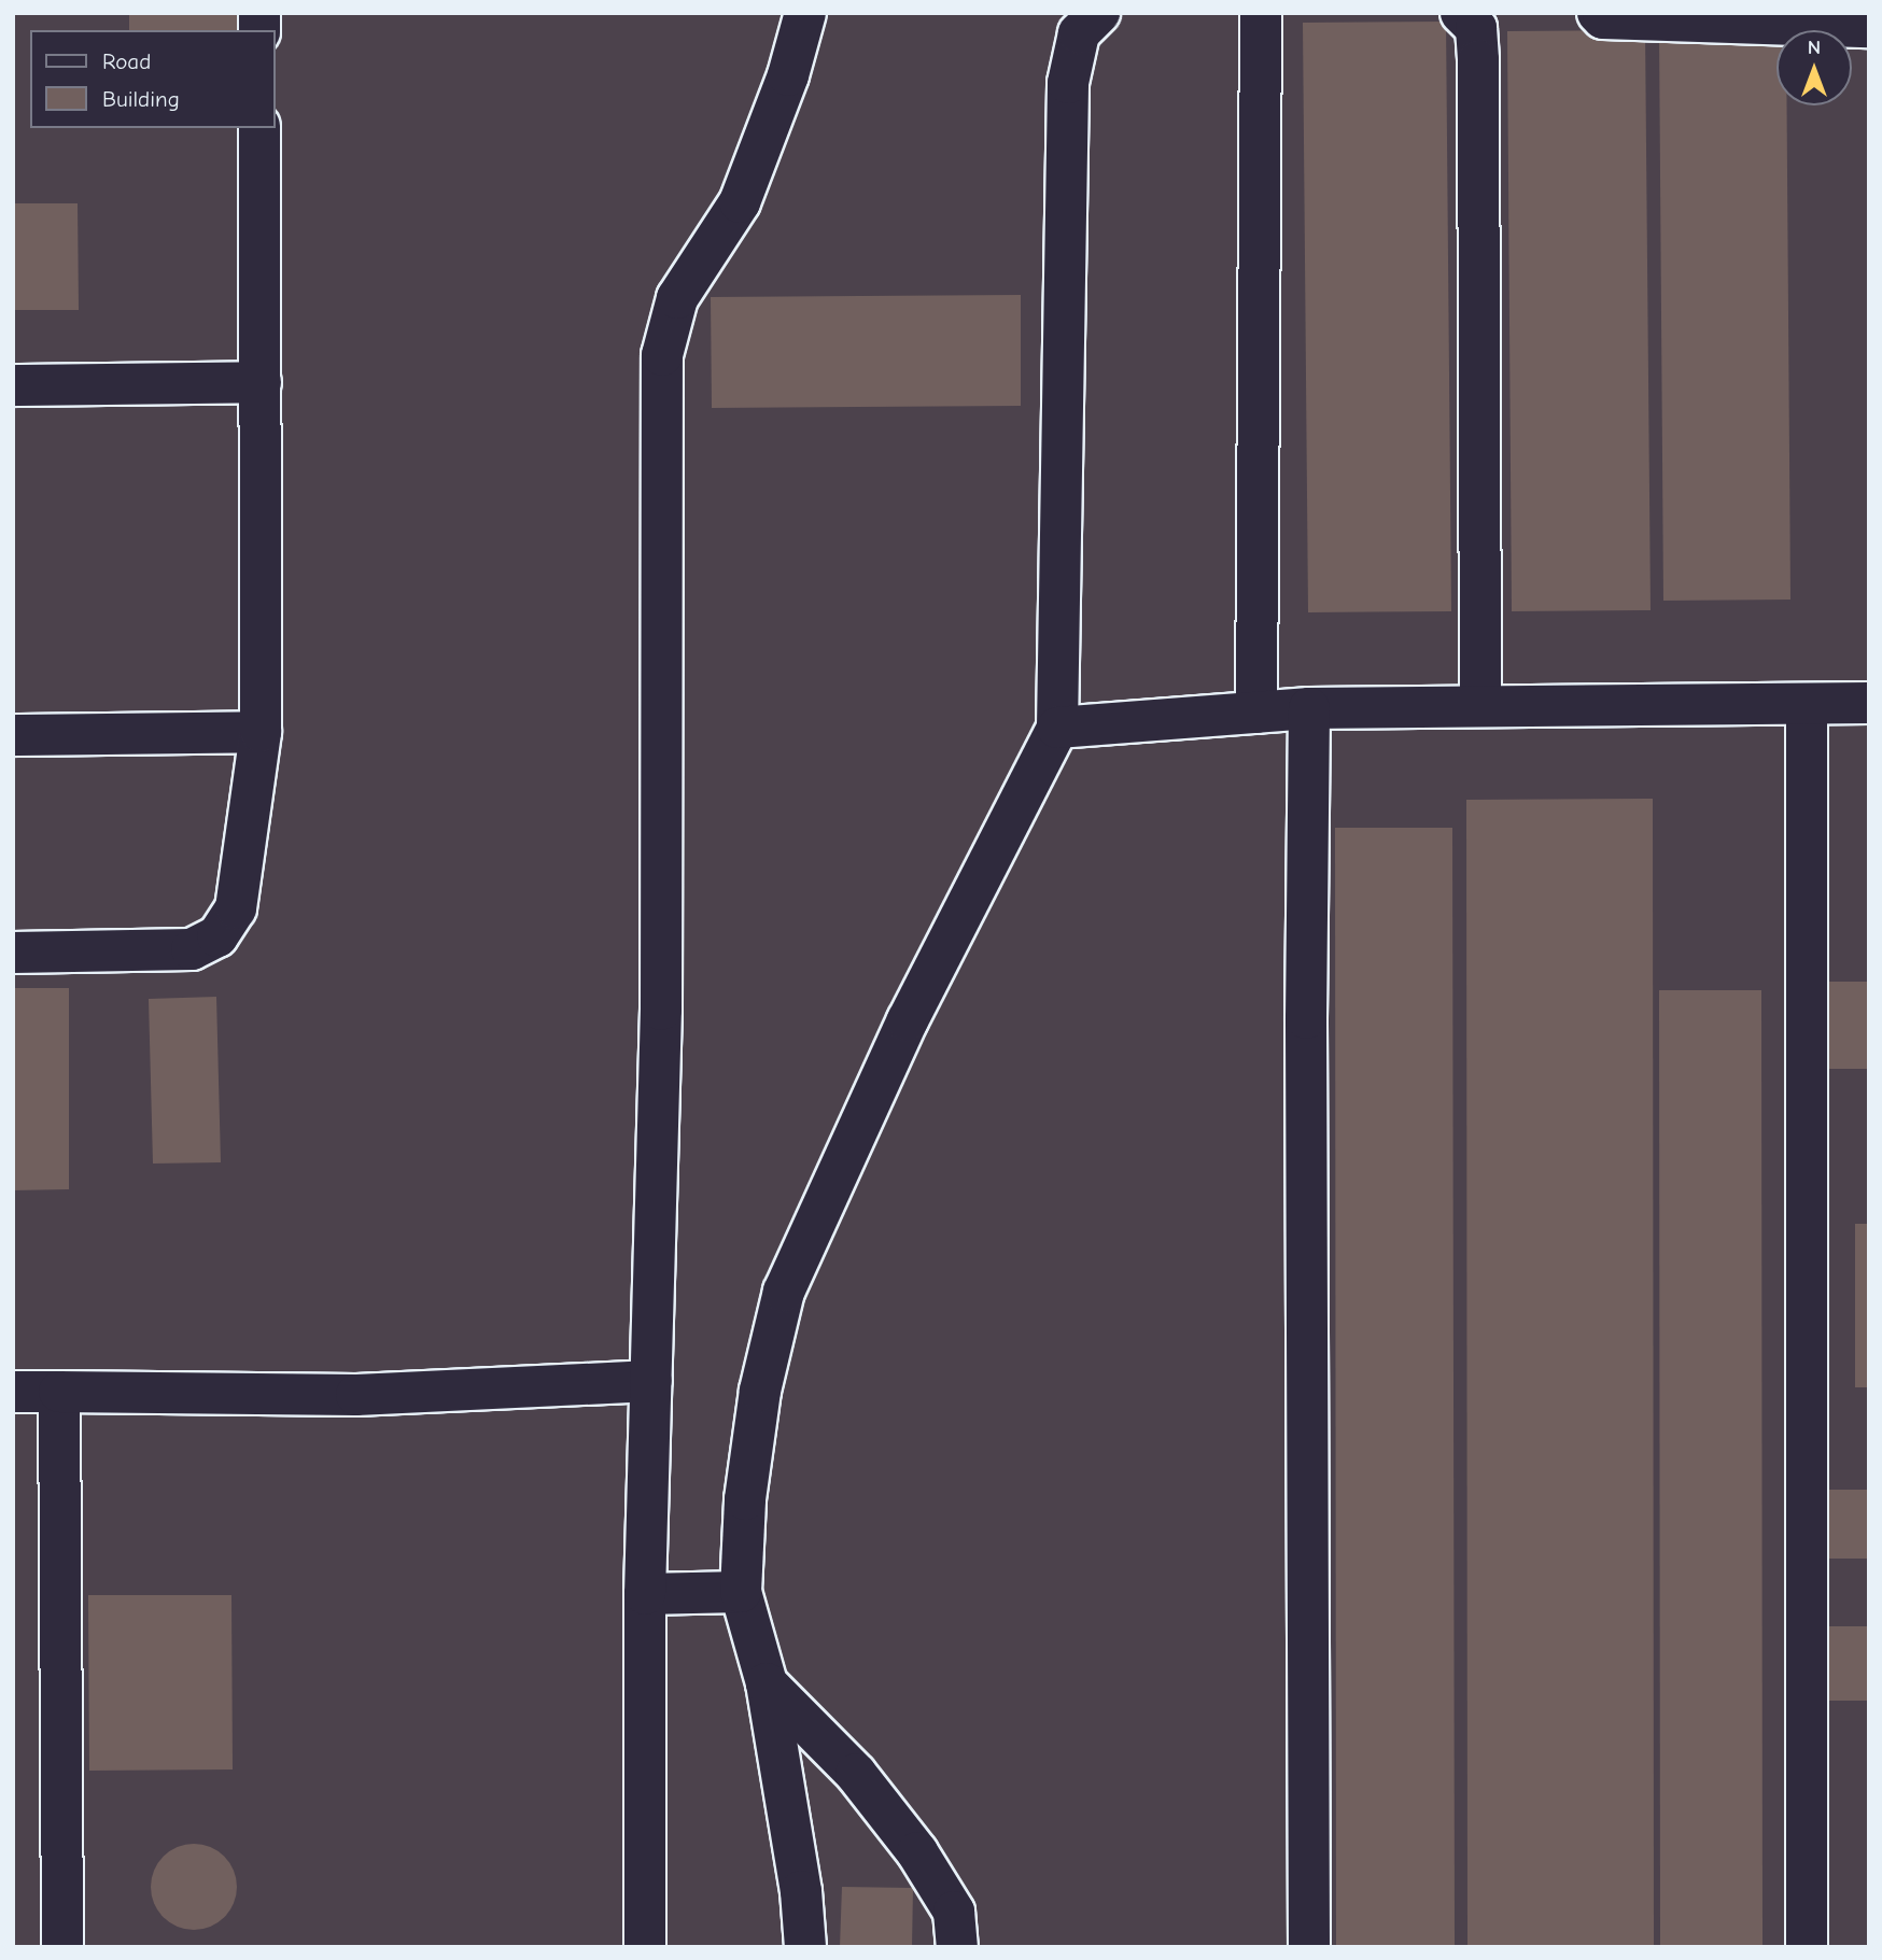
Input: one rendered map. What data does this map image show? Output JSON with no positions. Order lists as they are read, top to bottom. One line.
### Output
{"legend":["Road","Building"],"north":"top"}
